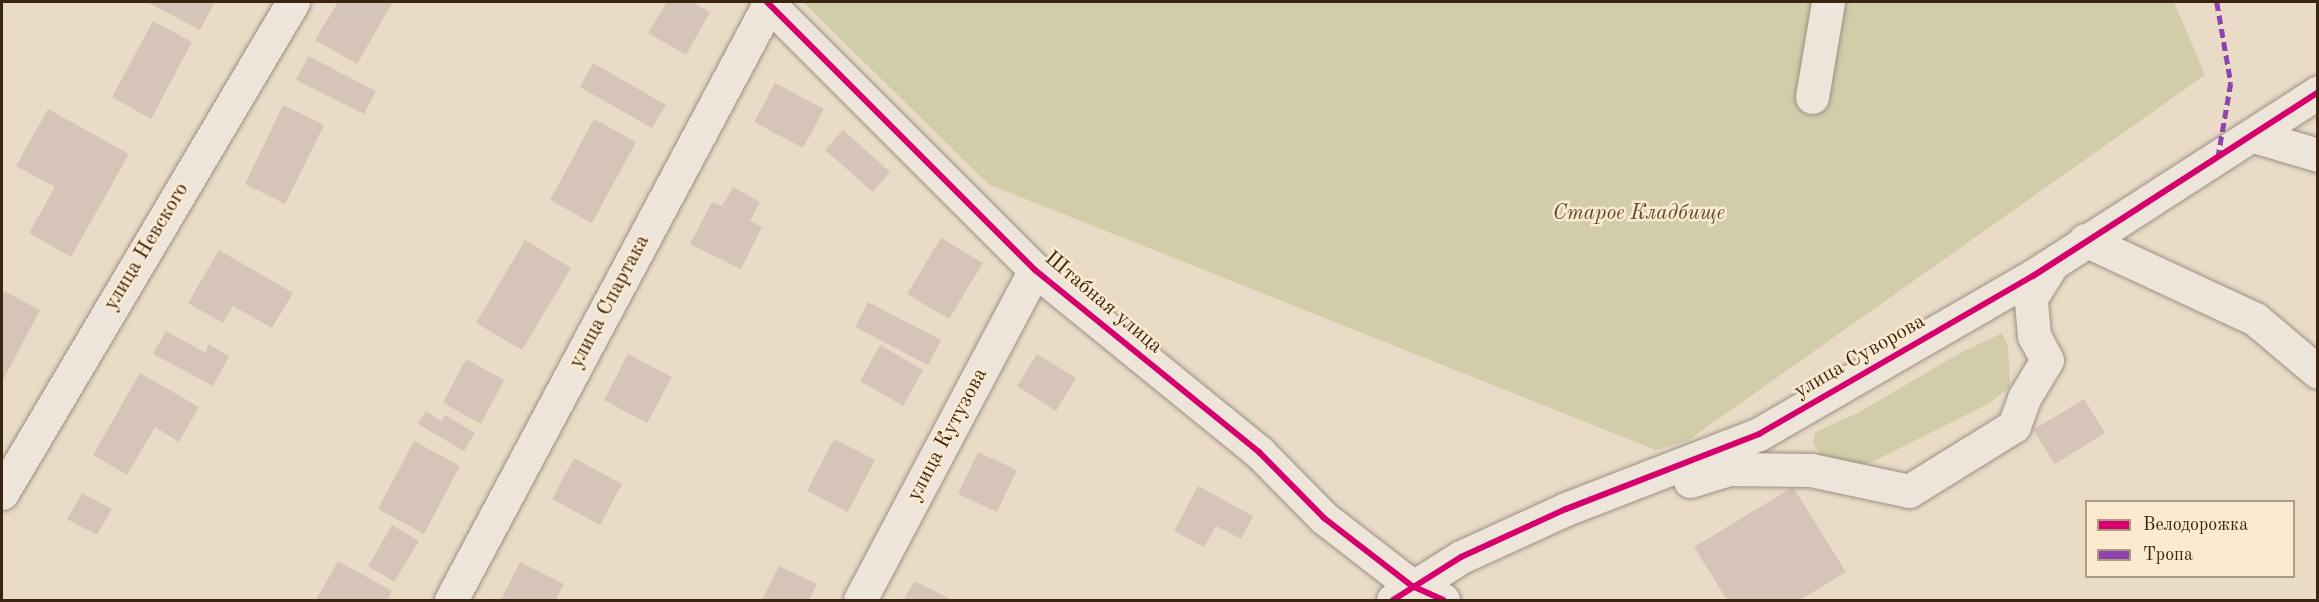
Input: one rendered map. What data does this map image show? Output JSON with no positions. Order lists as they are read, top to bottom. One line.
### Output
{"streets":{"street":["улица Невского","улица Спартака","Штабная улица","улица Суворова","улица Кутузова"]},"crossings":[["улица Спартака","Штабная улица"],["Штабная улица","улица Суворова"],["Штабная улица","улица Кутузова"]],"parks":["Старое Кладбище"],"legend":["Велодорожка","Тропа"]}
